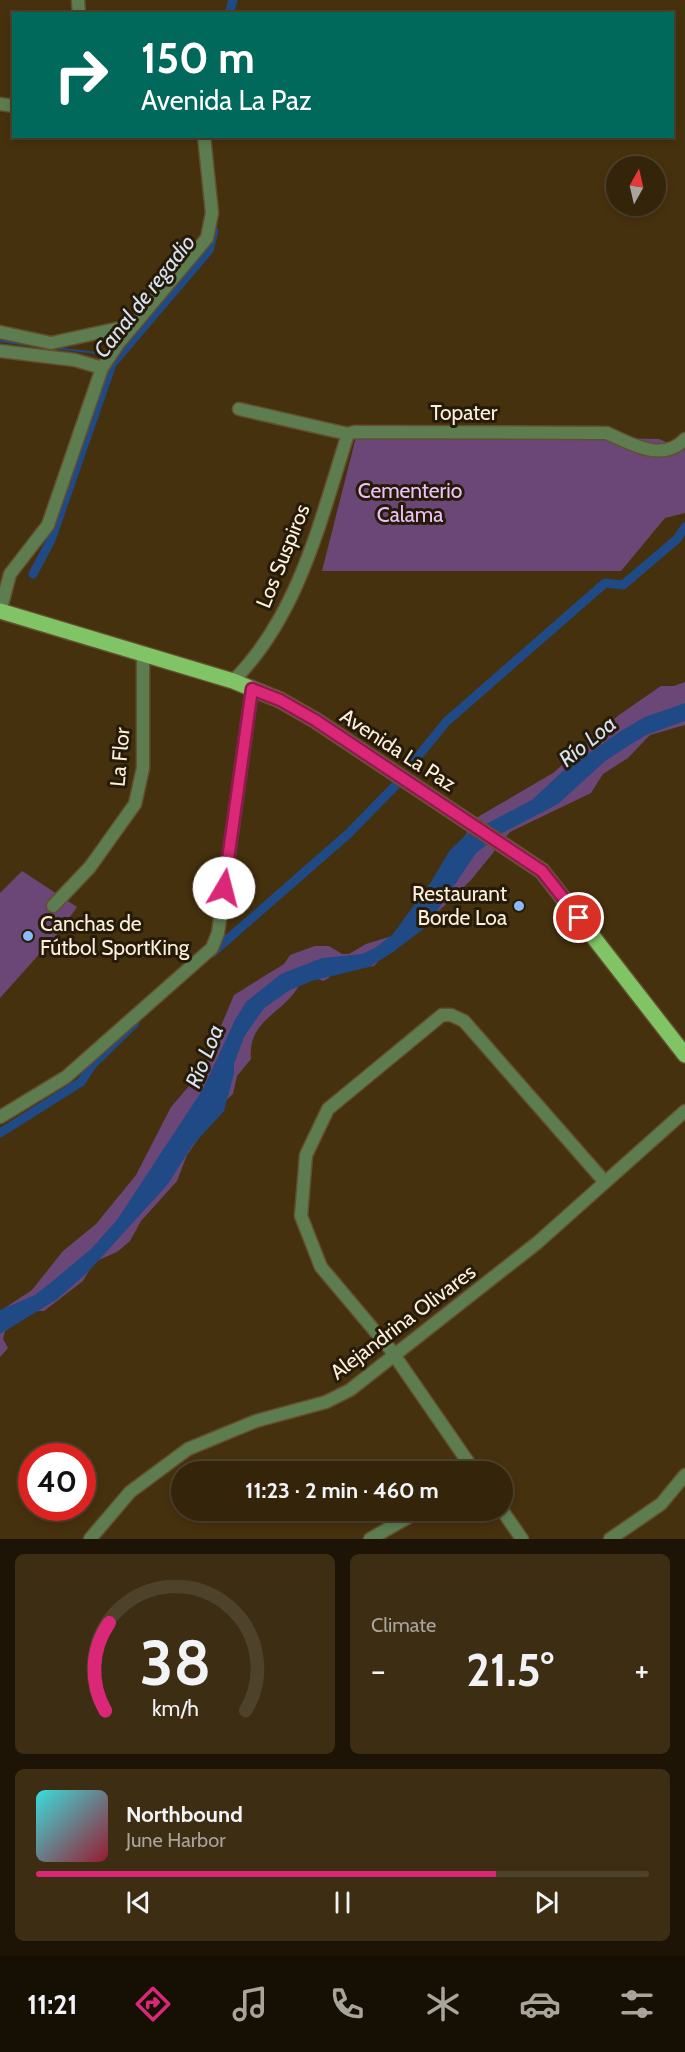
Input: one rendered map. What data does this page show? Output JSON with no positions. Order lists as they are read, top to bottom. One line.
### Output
{"streets":{"main road":["Avenida La Paz"],"street":["Topater","Los Suspiros","La Flor","Alejandrina Olivares"]},"crossings":[["Topater","Los Suspiros"],["Los Suspiros","Avenida La Paz"],["Avenida La Paz","La Flor"]],"water":["Canal de regadio","Río Loa"],"parks":["Cementerio Calama"],"places":["Restaurant Borde Loa","Canchas de Fútbol SportKing"],"north":"top","page":{"turn":["150 m","Avenida La Paz"],"limit":"40","trip":"11:23 · 2 min · 460 m","tile":"Climate","heat":["−","21.5°","+"],"song":["Northbound","June Harbor"],"tabs":"11:21","gauge":["38","km/h"]}}
